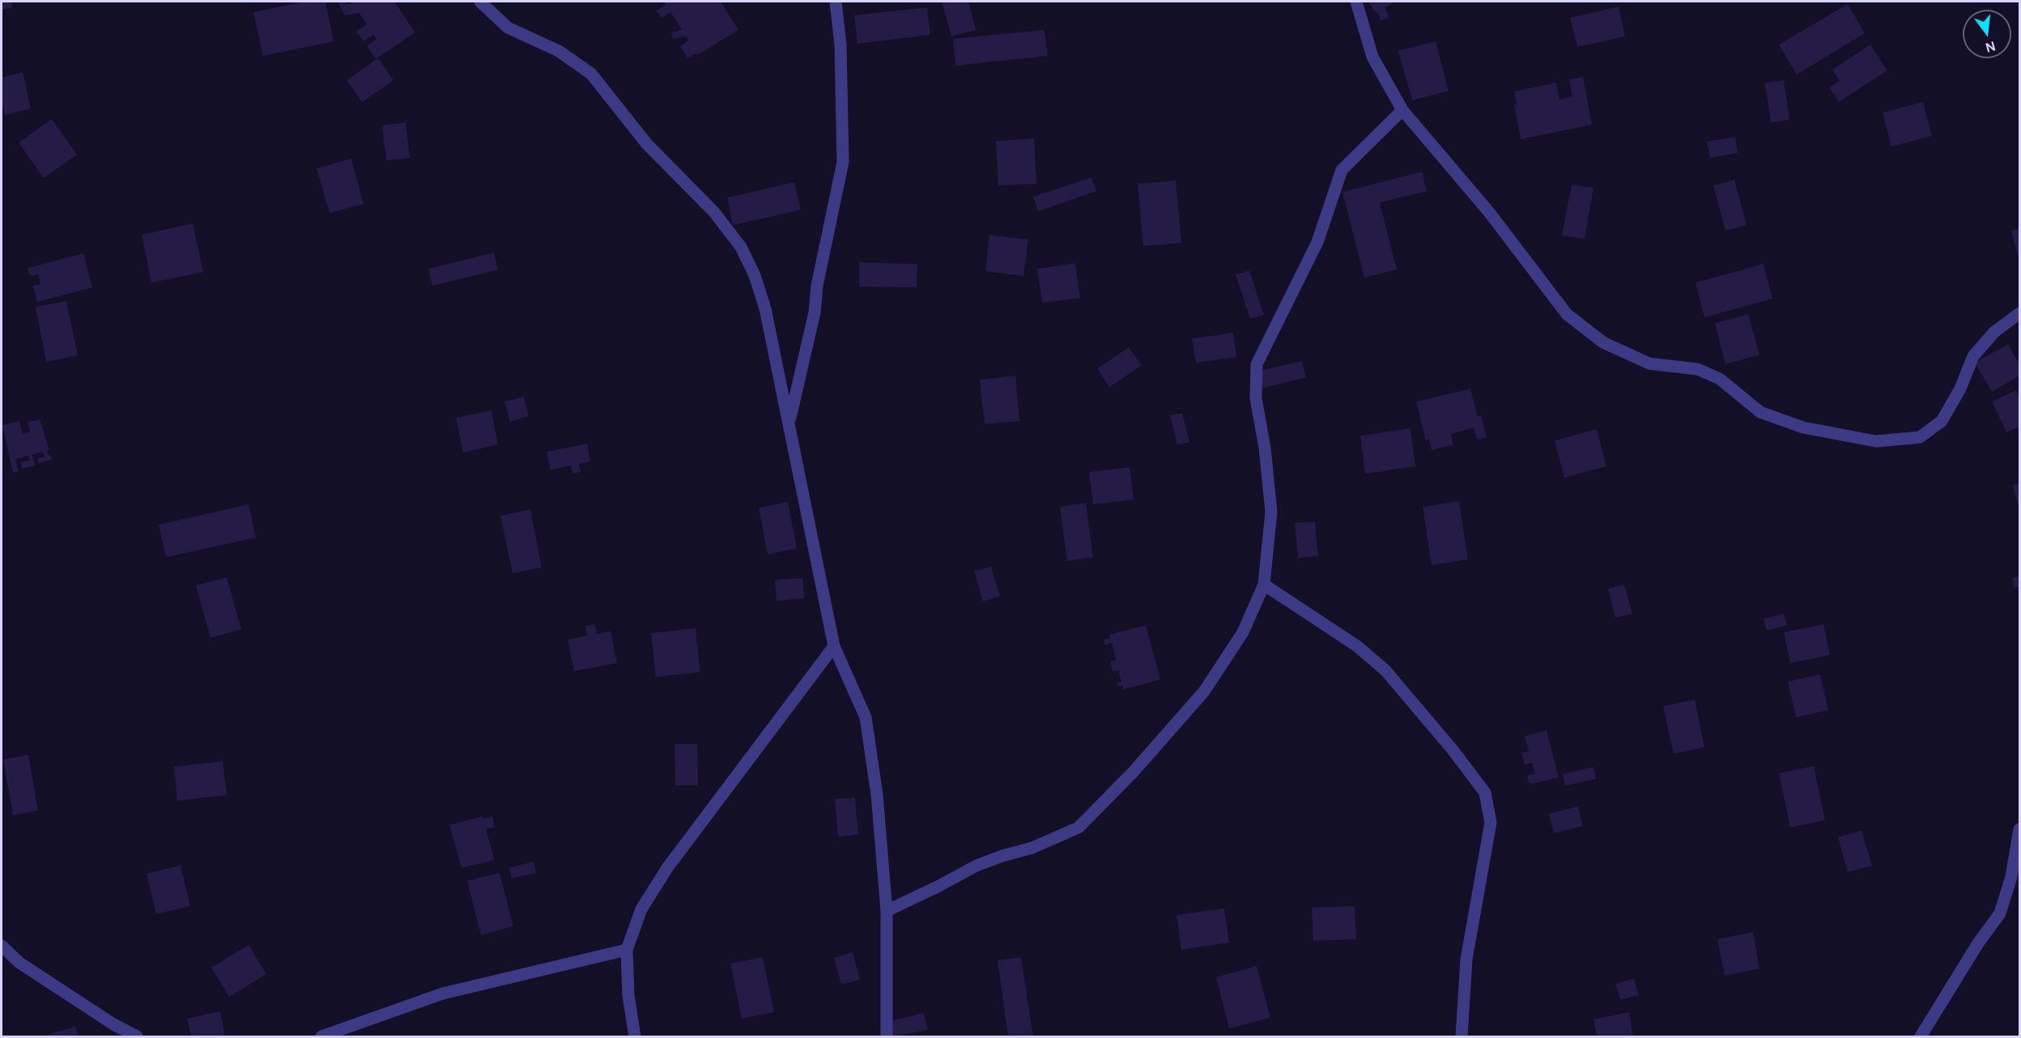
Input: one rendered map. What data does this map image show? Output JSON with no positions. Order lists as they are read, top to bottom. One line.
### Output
{"north":"bottom"}
